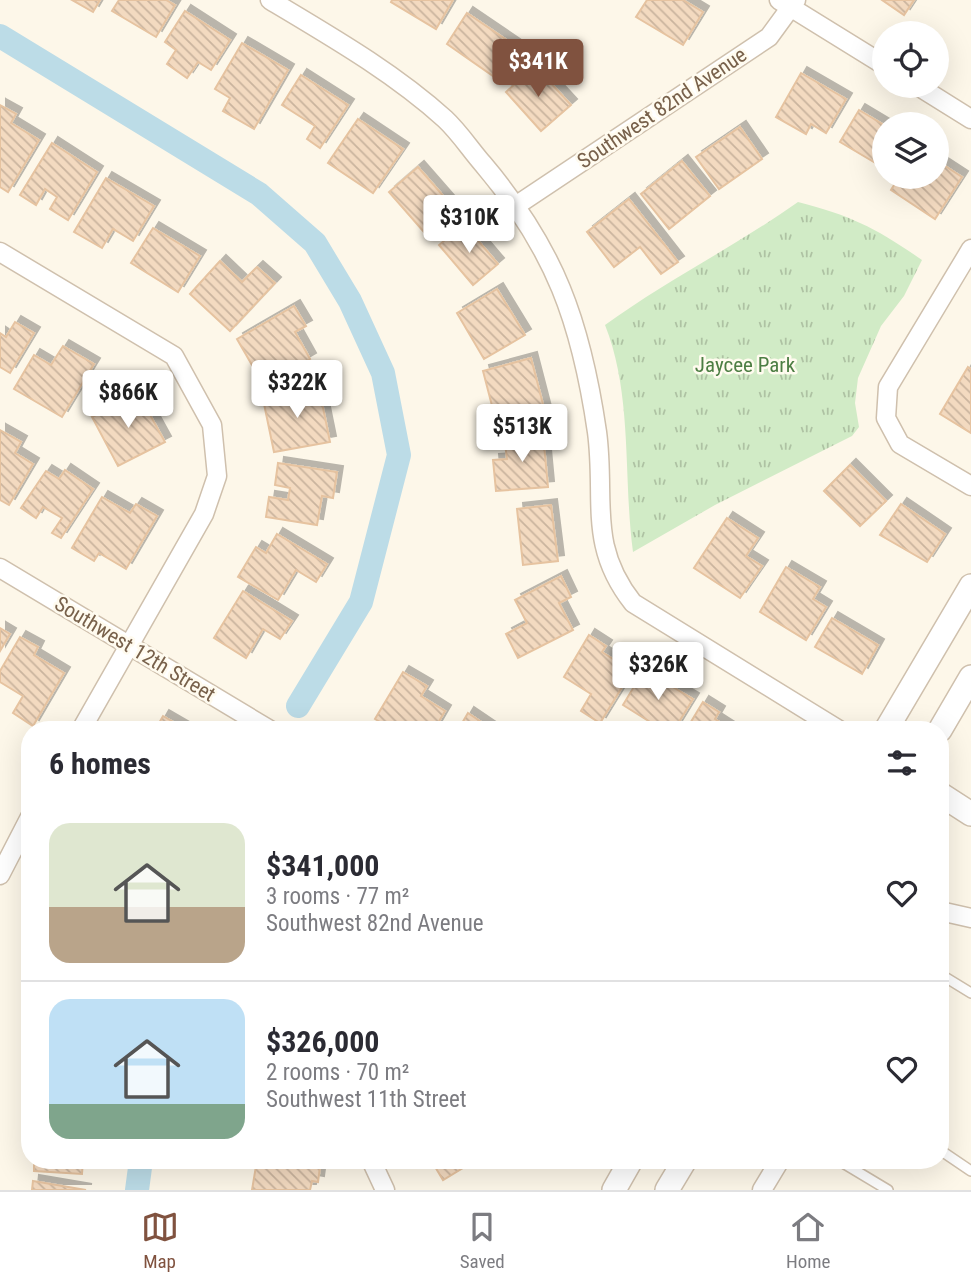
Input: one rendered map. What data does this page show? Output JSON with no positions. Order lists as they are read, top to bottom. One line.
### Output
{"streets":{"street":["Southwest 82nd Avenue","Southwest 12th Street"]},"parks":["Jaycee Park"],"page":{"price":["$341K","$310K","$322K","$866K","$513K","$326K"],"heading":"6 homes","list":[{"name":"$341,000","note":"3 rooms · 77 m² · Southwest 82nd Avenue"},{"name":"$326,000","note":"2 rooms · 70 m² · Southwest 11th Street"}],"tabs":["Map","Saved","Home"]}}
